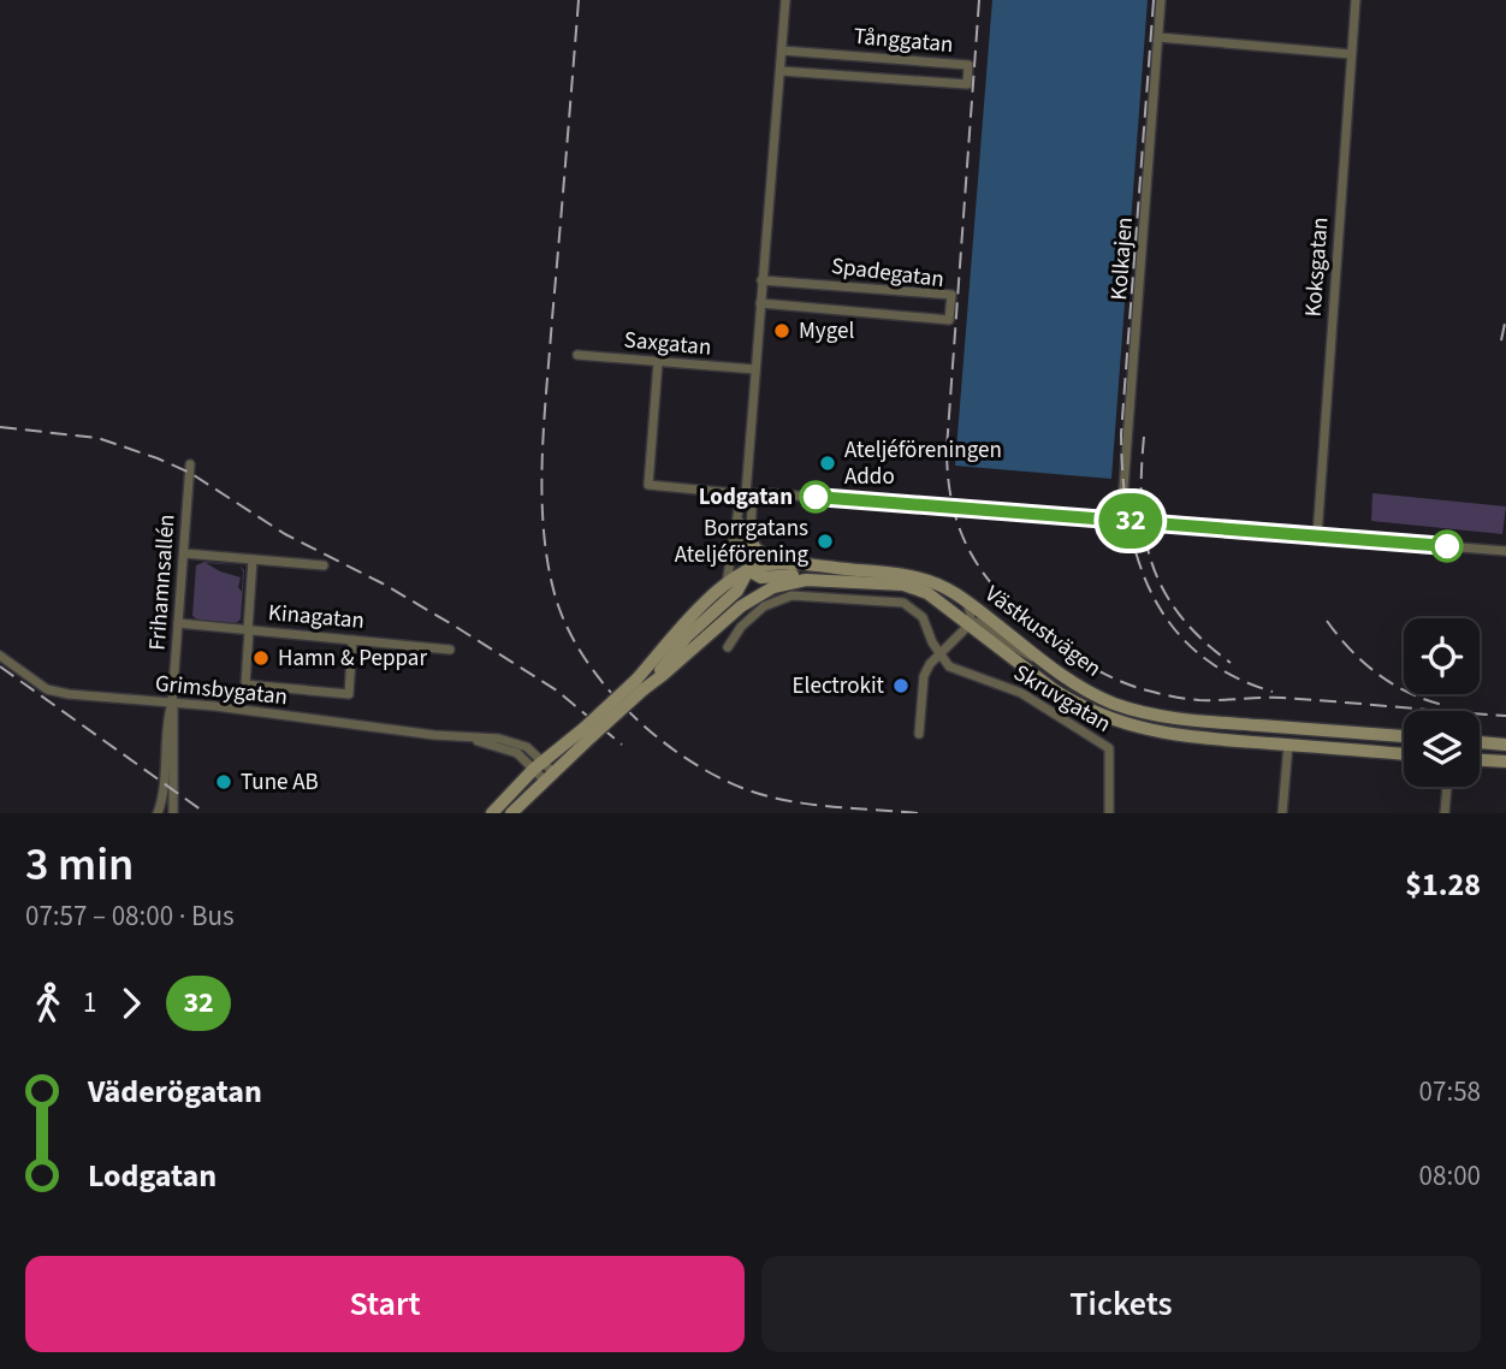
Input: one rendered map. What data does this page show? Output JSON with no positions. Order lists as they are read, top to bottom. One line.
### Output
{"streets":{"main road":["Västkustvägen"],"street":["Tånggatan","Kolkajen","Koksgatan","Spadegatan","Saxgatan","Frihamnsallén","Kinagatan","Grimsbygatan","Skruvgatan"]},"crossings":[["Frihamnsallén","Kinagatan"],["Frihamnsallén","Grimsbygatan"],["Västkustvägen","Grimsbygatan"]],"places":["Mygel","Ateljéföreningen Addo","Lodgatan","Borrgatans Ateljéförening","Hamn & Peppar","Electrokit","Tune AB"],"lines":["bus line 32"],"page":{"on_map":"32","heading":["3 min","07:57 – 08:00 · Bus","$1.28"],"legs":["1","32"],"list":[{"name":"Väderögatan","value":"07:58"},{"name":"Lodgatan","value":"08:00"}],"buttons":["Start","Tickets"]}}
